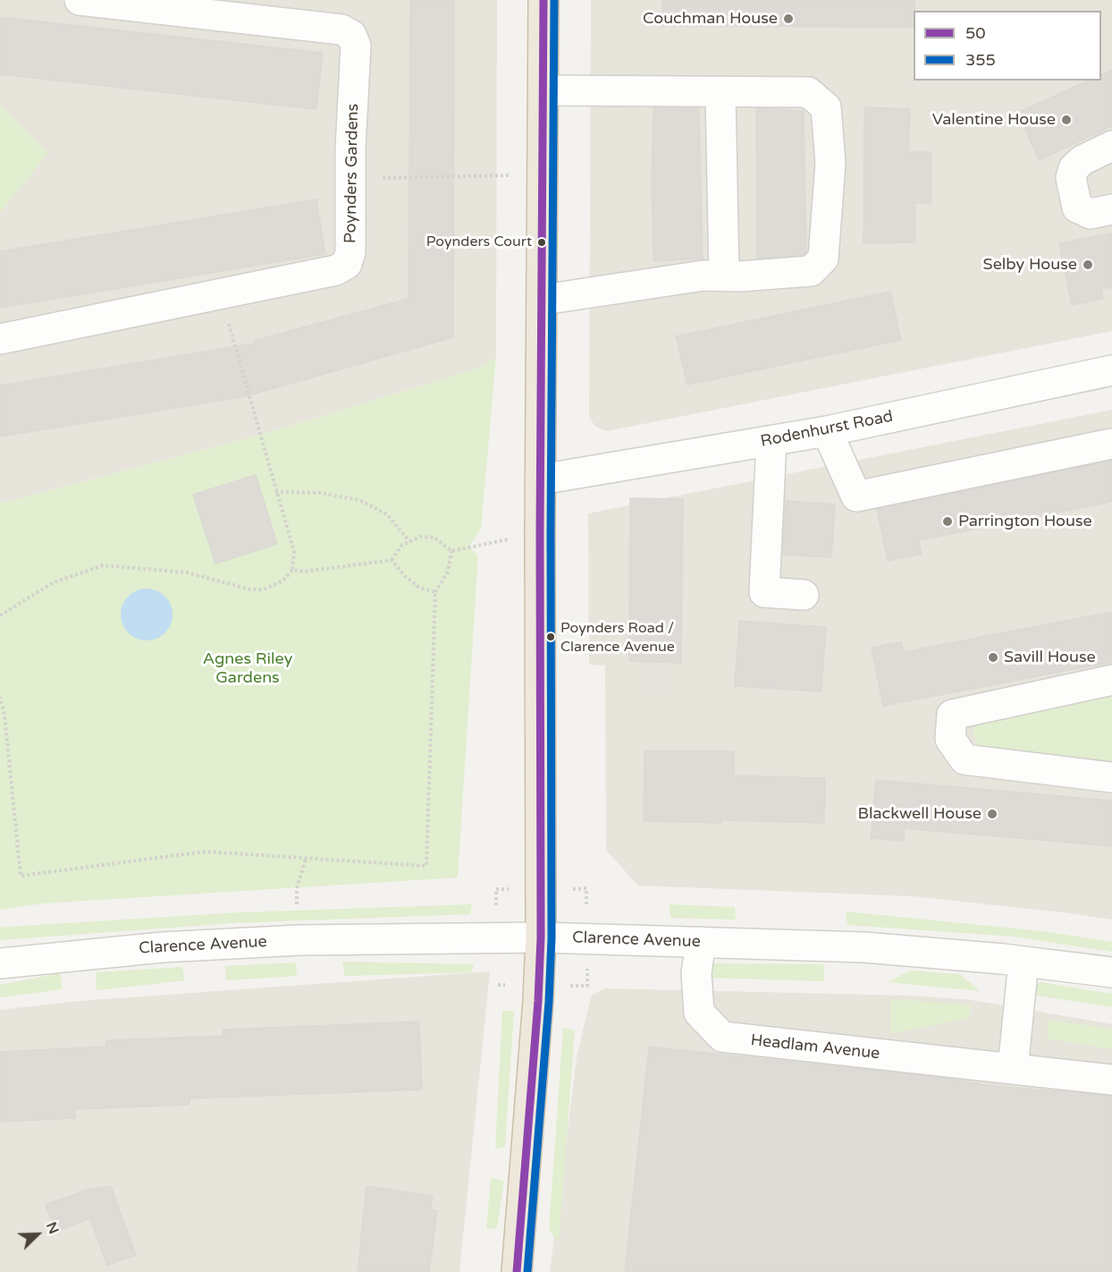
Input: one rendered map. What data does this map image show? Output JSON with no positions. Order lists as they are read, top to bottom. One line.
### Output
{"streets":{"street":["Poynders Gardens","Rodenhurst Road","Clarence Avenue","Headlam Avenue"]},"crossings":[["Clarence Avenue","Headlam Avenue"]],"parks":["Agnes Riley Gardens"],"places":["Couchman House","Valentine House","Poynders Court","Selby House","Parrington House","Poynders Road / Clarence Avenue","Savill House","Blackwell House"],"lines":["transit line 50","transit line 355"],"legend":["50","355"],"north":"top right"}
